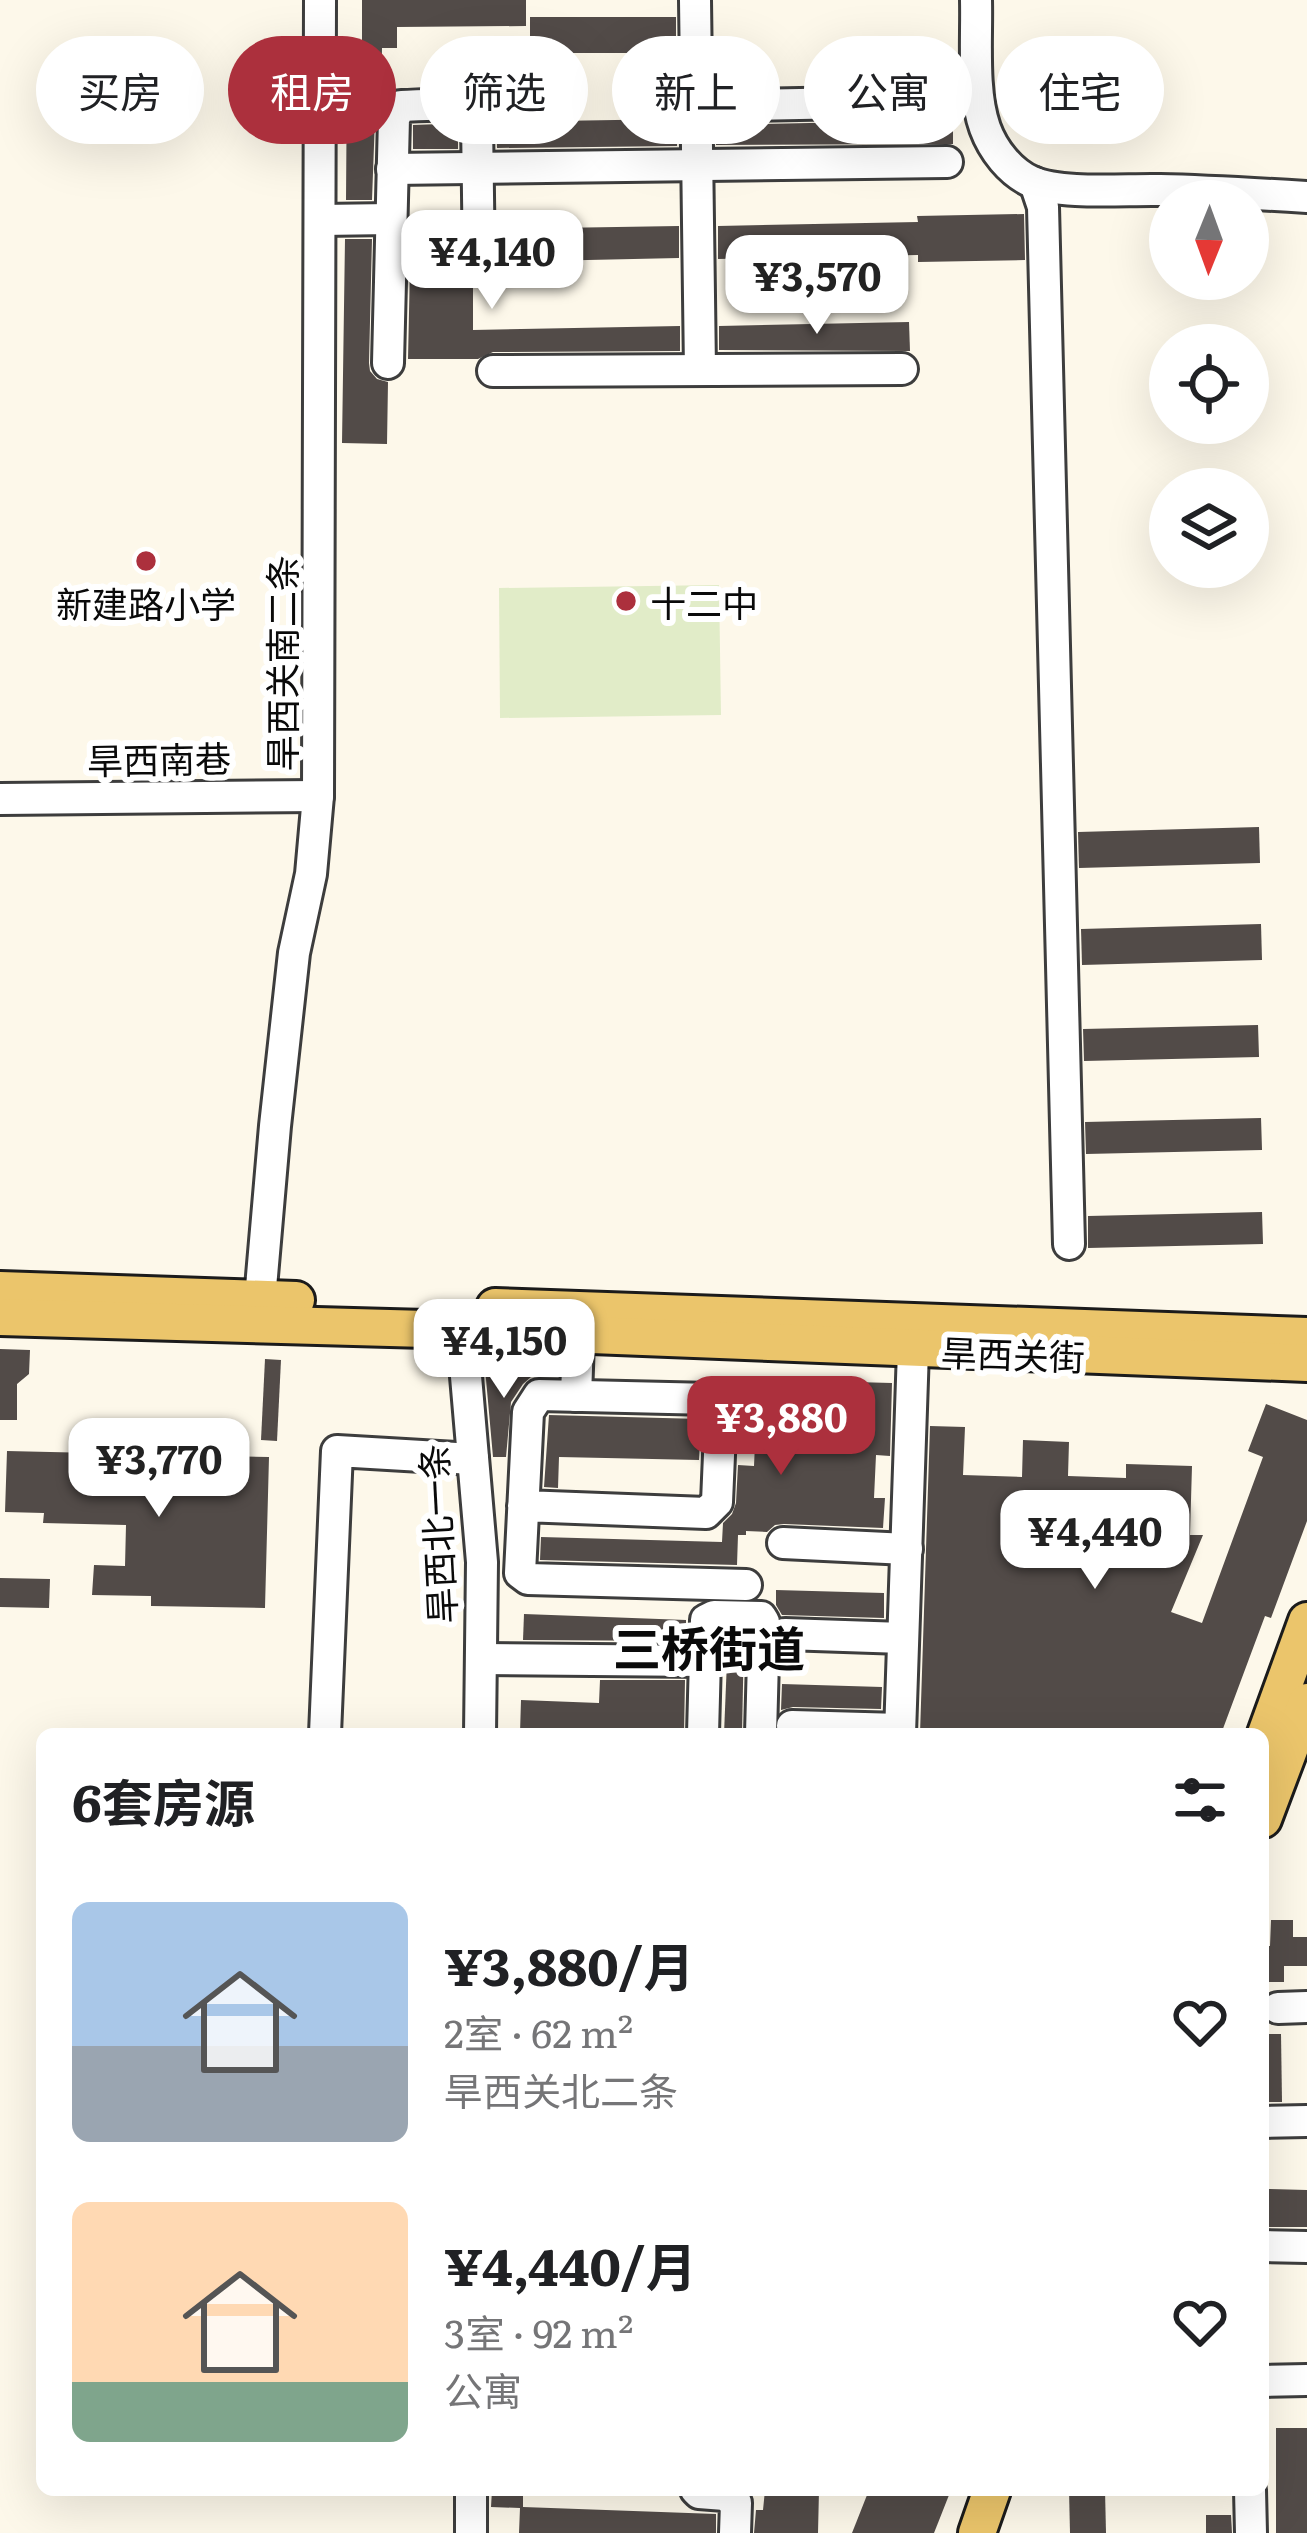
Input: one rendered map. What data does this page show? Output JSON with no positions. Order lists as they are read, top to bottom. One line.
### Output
{"streets":{"main road":["旱西关街"],"street":["旱西关南二条","旱西南巷","旱西北一条"]},"crossings":[["旱西关南二条","旱西南巷"],["旱西关南二条","旱西关街"],["旱西关街","旱西北一条"]],"districts":["三桥街道"],"places":["新建路小学","十二中"],"north":"bottom","page":{"chip":["买房","租房","筛选","新上","公寓","住宅"],"price":["¥4,140","¥3,570","¥4,150","¥3,880","¥3,770","¥4,440"],"heading":"6套房源","list":[{"name":"¥3,880/月","note":"2室 · 62 m² · 旱西关北二条"},{"name":"¥4,440/月","note":"3室 · 92 m² · 公寓"}]}}
